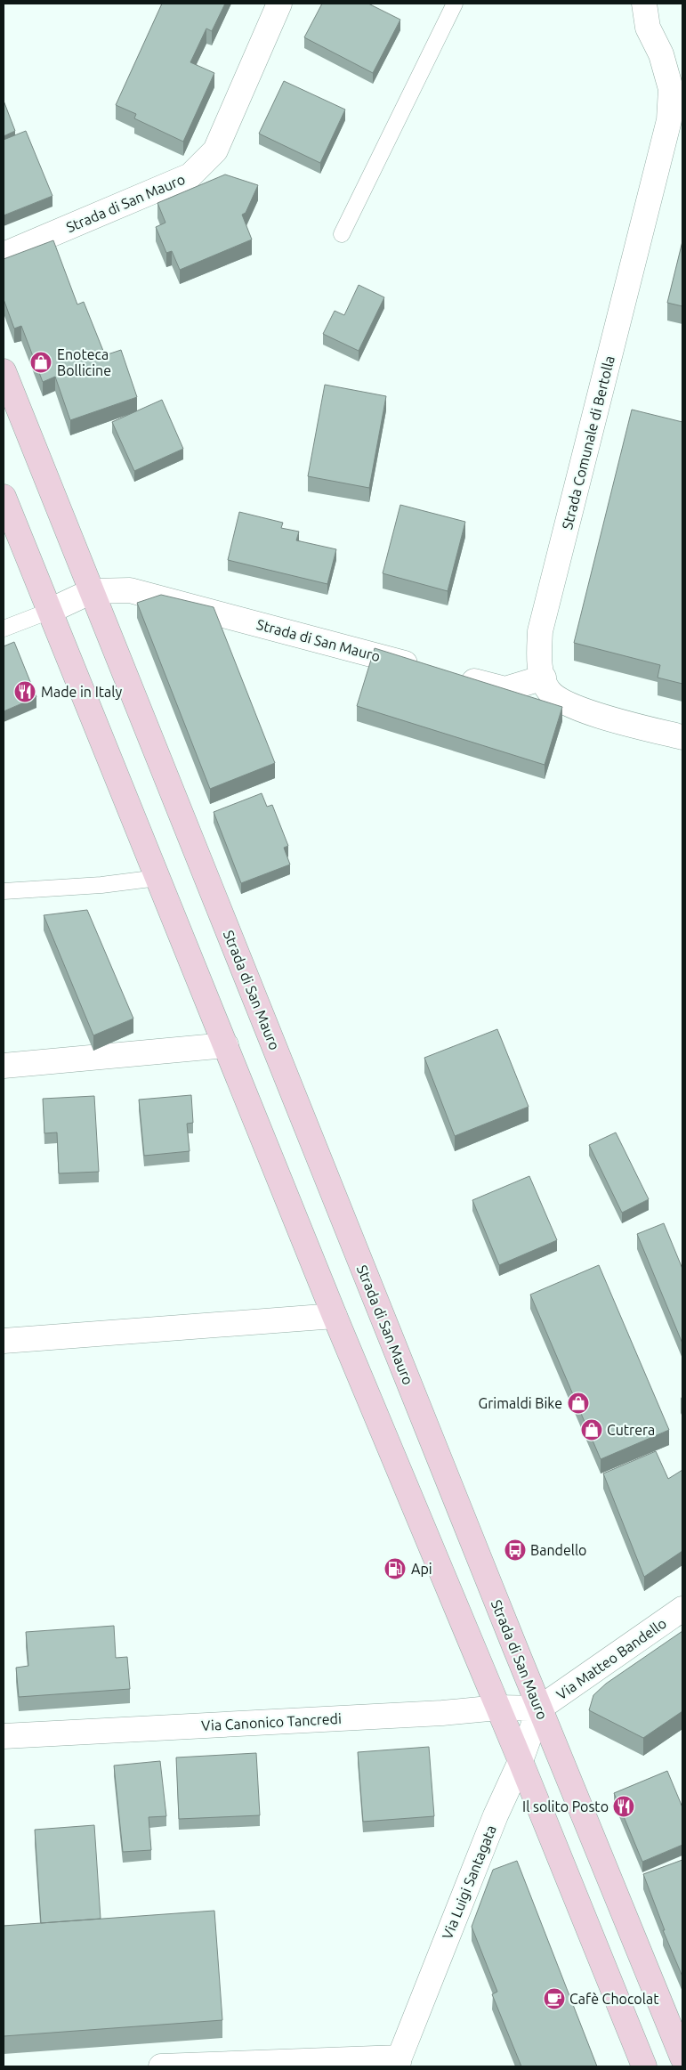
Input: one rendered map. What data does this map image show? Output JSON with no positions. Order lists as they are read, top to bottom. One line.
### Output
{"streets":{"main road":["Strada di San Mauro"],"street":["Strada Comunale di Bertolla","Via Matteo Bandello","Via Canonico Tancredi","Via Luigi Santagata"]},"crossings":[["Strada di San Mauro","Via Matteo Bandello"],["Strada di San Mauro","Via Canonico Tancredi"],["Strada di San Mauro","Via Luigi Santagata"],["Via Matteo Bandello","Via Canonico Tancredi"],["Via Matteo Bandello","Via Luigi Santagata"],["Via Canonico Tancredi","Via Luigi Santagata"]],"places":{"shop":["Enoteca Bollicine","Grimaldi Bike","Cutrera"],"restaurant":["Made in Italy","Il solito Posto"],"bus stop":["Bandello"],"fuel station":["Api"],"cafe":["Cafè Chocolat"]}}
